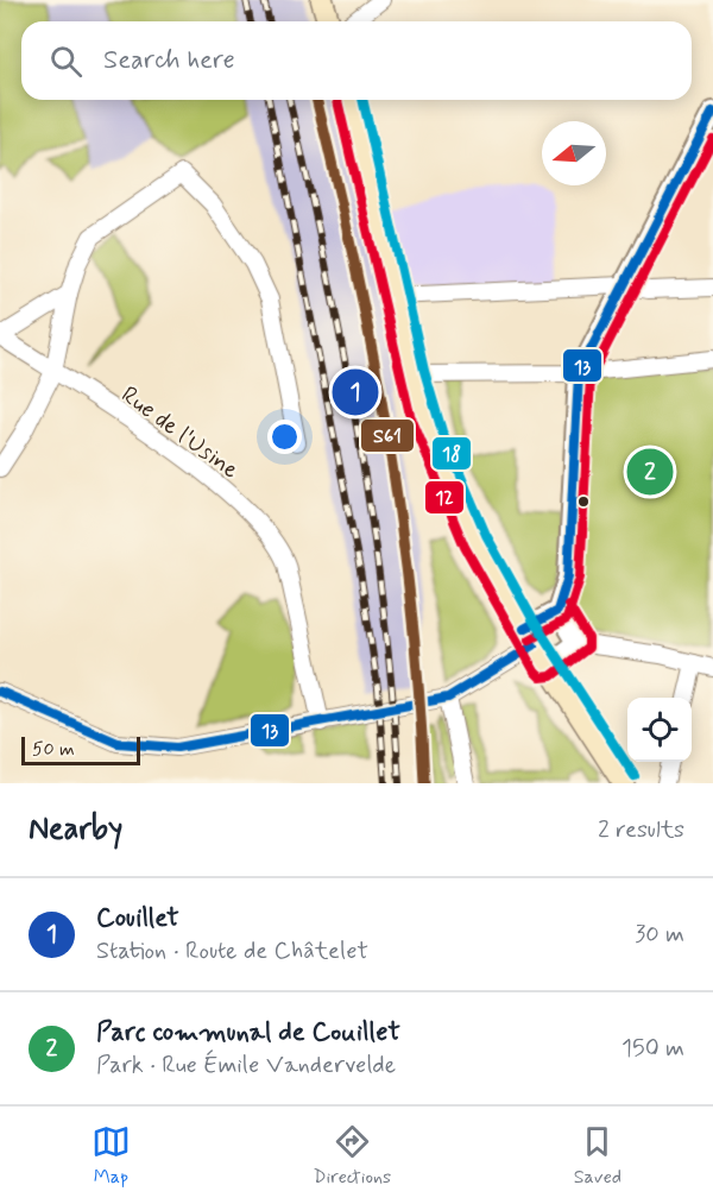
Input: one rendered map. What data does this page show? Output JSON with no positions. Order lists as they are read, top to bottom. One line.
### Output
{"streets":{"street":["Rue de l'Usine"]},"lines":["transit line S61","transit line 12","transit line 18","transit line 13"],"scale_bar":"50 m","north":"left","page":{"search":"Search here","pins":["1","2"],"scale":"50 m","heading":["Nearby","2 results"],"list":[{"mark":"1","name":"Couillet","note":"Station · Route de Châtelet","value":"30 m"},{"mark":"2","name":"Parc communal de Couillet","note":"Park · Rue Émile Vandervelde","value":"150 m"}],"nav":["Map","Directions","Saved"]}}
